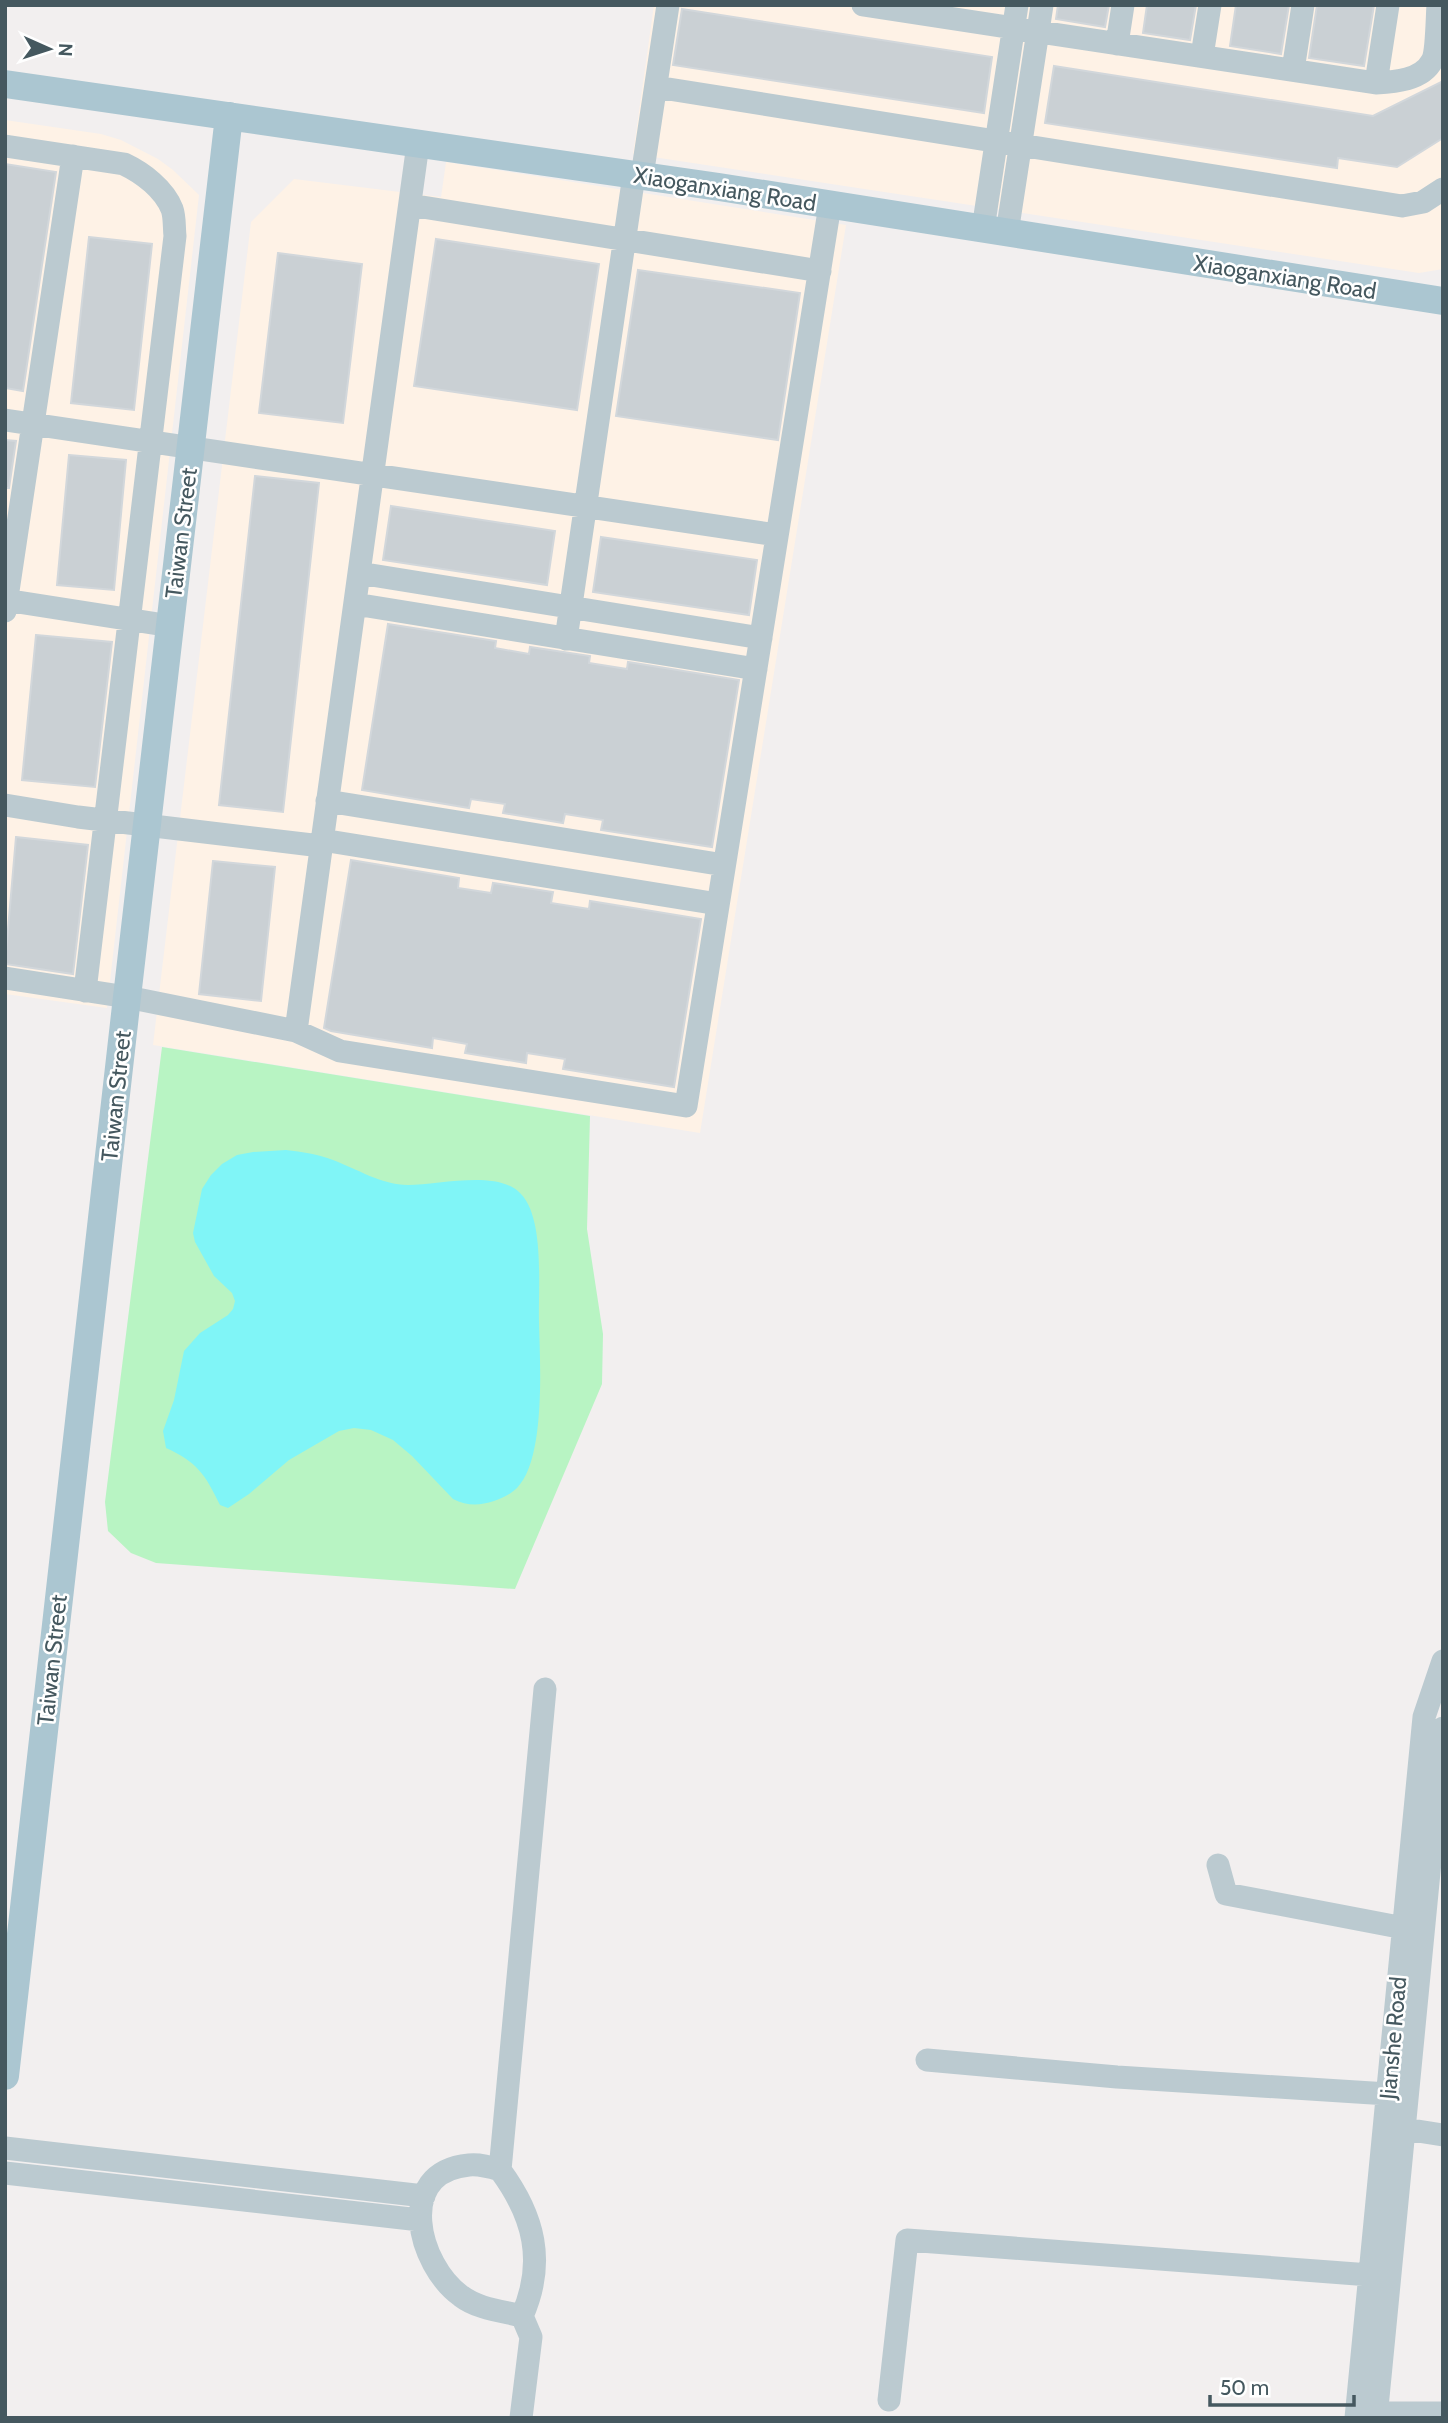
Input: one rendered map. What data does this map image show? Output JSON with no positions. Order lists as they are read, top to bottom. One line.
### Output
{"streets":{"main road":["Xiaoganxiang Road","Taiwan Street"],"street":["Jianshe Road"]},"crossings":[["Xiaoganxiang Road","Taiwan Street"]],"scale_bar":"50 m","north":"right"}
